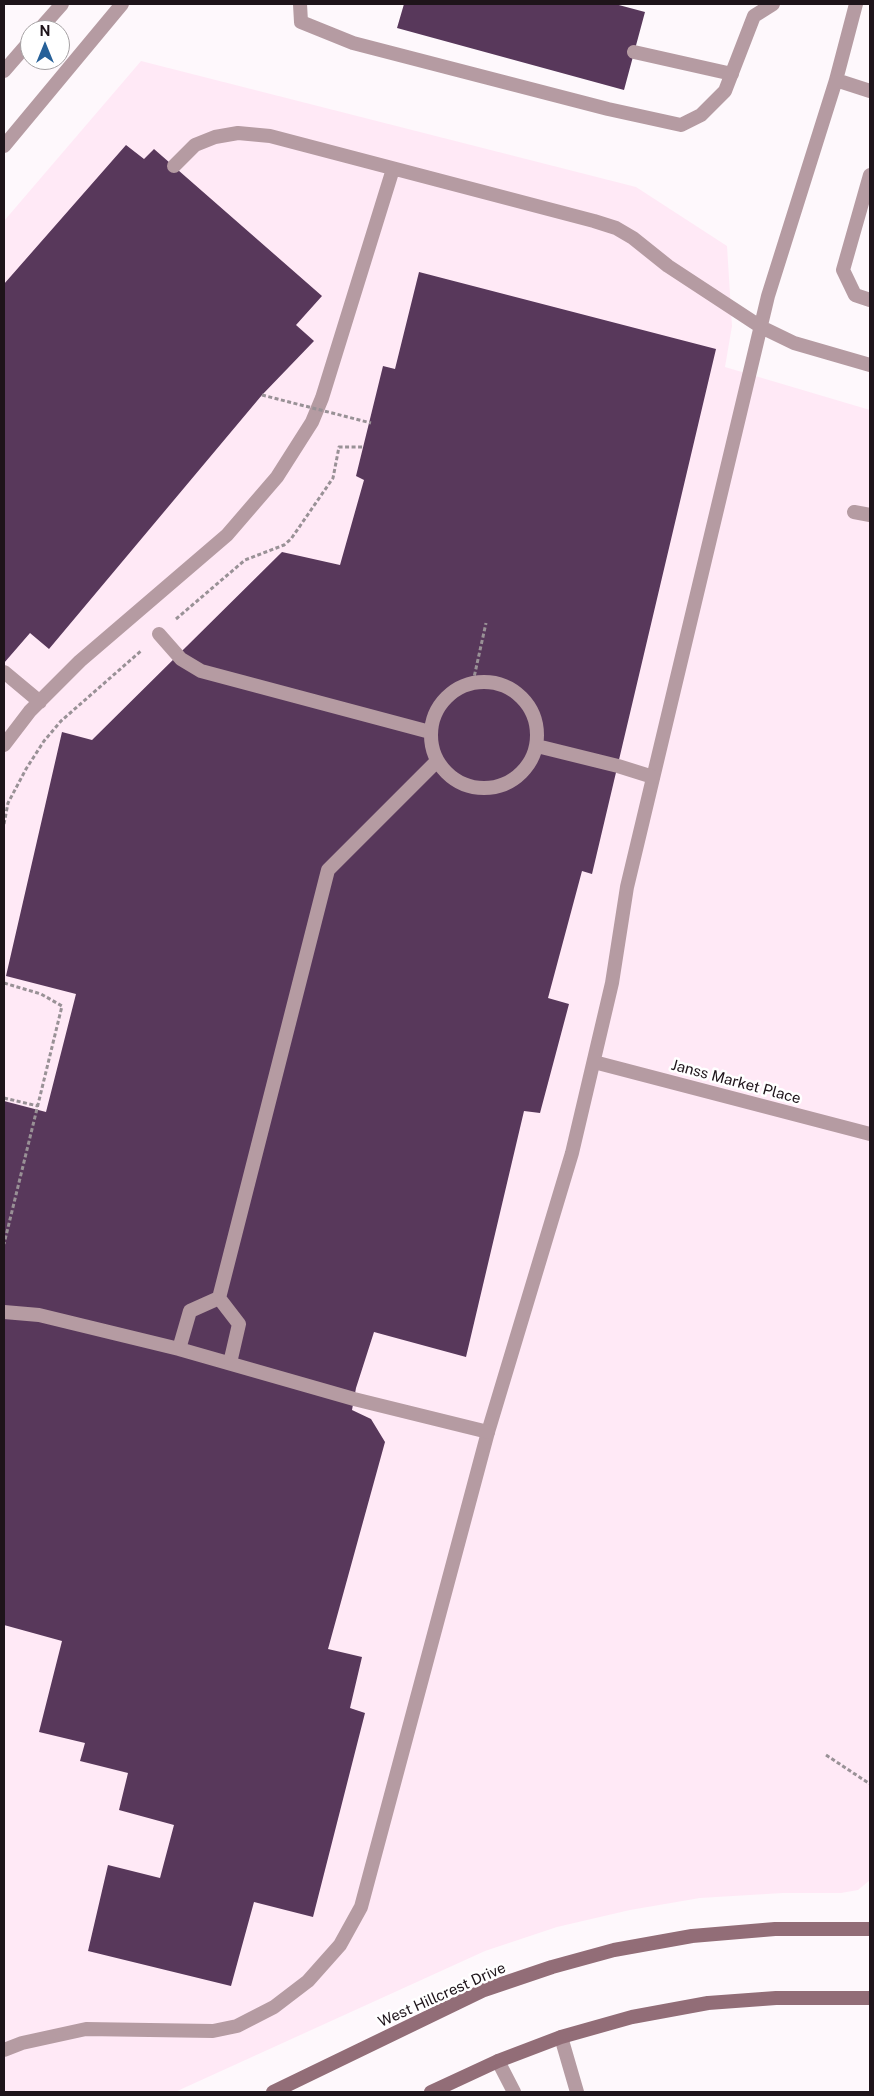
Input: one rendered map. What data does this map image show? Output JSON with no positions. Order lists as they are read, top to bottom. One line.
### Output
{"streets":{"main road":["West Hillcrest Drive"],"street":["Janss Market Place"]},"north":"top"}
